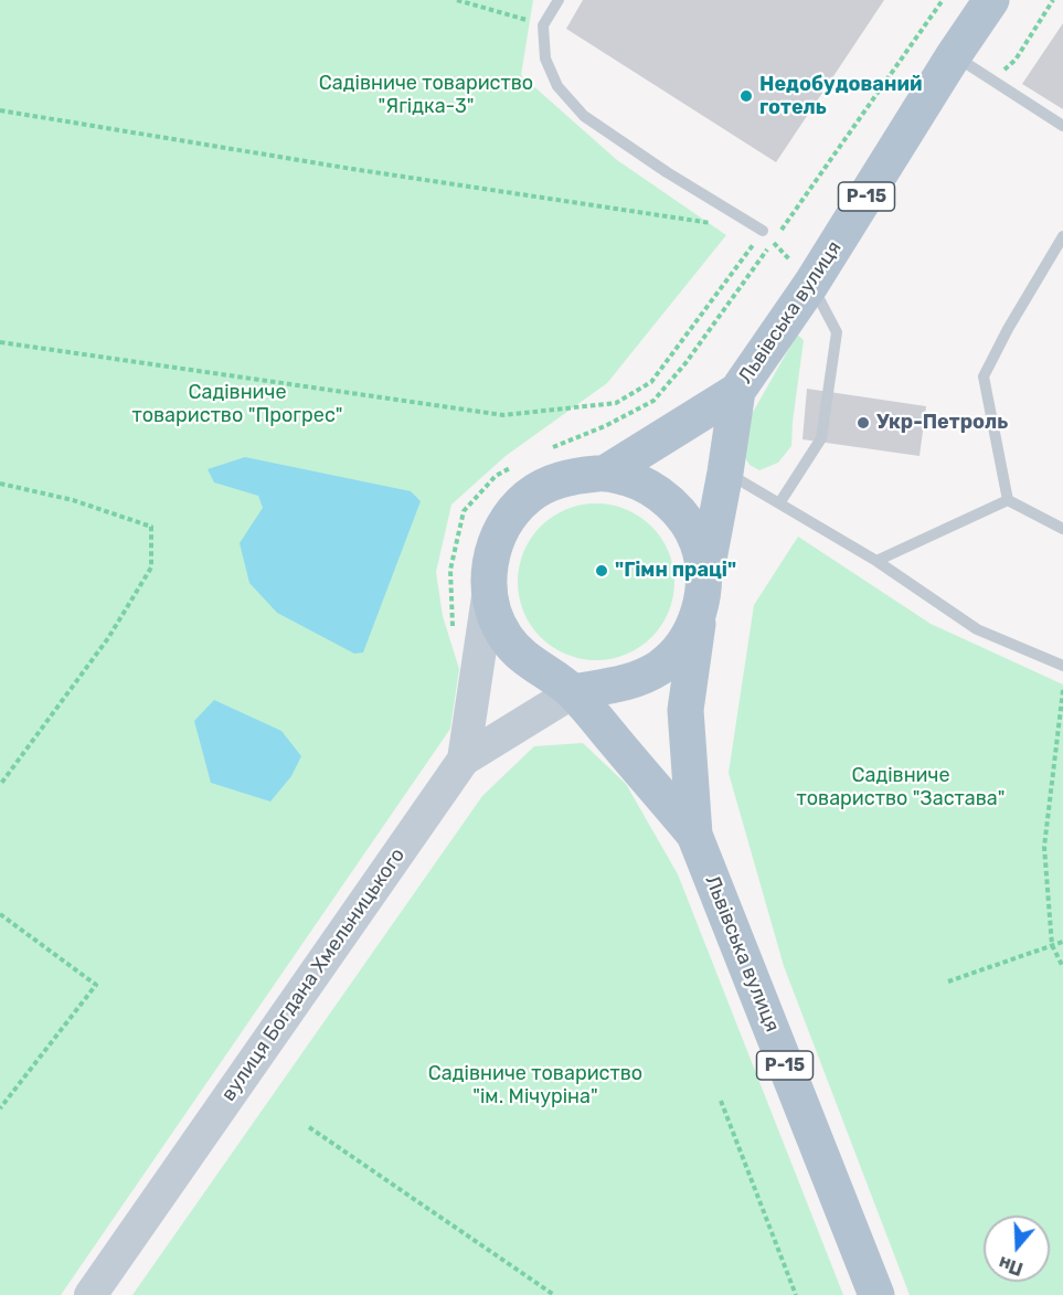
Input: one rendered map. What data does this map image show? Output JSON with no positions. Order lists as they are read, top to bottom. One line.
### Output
{"streets":{"main road":["Р-15","Львівська вулиця","вулиця Богдана Хмельницького"]},"crossings":[["Р-15","Львівська вулиця"],["Р-15","вулиця Богдана Хмельницького"],["Львівська вулиця","вулиця Богдана Хмельницького"]],"parks":["Садівниче товариство \"Ягідка-3\"","Садівниче товариство \"Прогрес\"","Садівниче товариство \"Застава\"","Садівниче товариство \"ім. Мічуріна\""],"places":["Недобудований готель","Укр-Петроль","\"Гімн праці\""],"north":"bottom"}
